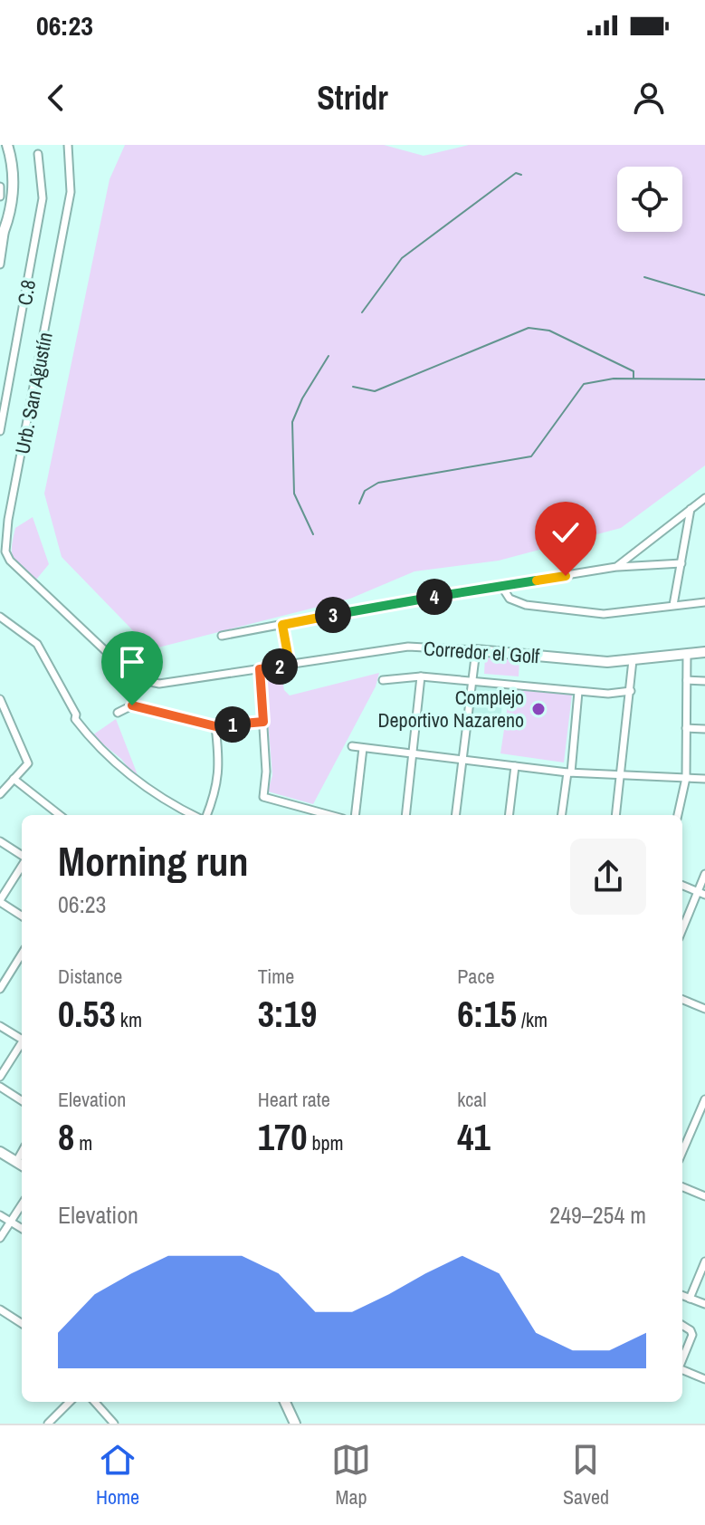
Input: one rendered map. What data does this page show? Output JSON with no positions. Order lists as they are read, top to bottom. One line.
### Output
{"streets":{"street":["C.8","Urb. San Agustín","Corredor el Golf"]},"crossings":[["Urb. San Agustín","Corredor el Golf"]],"places":["Complejo Deportivo Nazareno"],"page":{"status":"06:23","header":"Stridr","pins":["4","3","2","1"],"heading":["Morning run","06:23"],"stats":[["Distance","0.53 km"],["Time","3:19"],["Pace","6:15 /km"],["Elevation","8 m"],["Heart rate","170 bpm"],["kcal","41"]],"chart":["Elevation","249–254 m"],"tabs":["Home","Map","Saved"]}}
